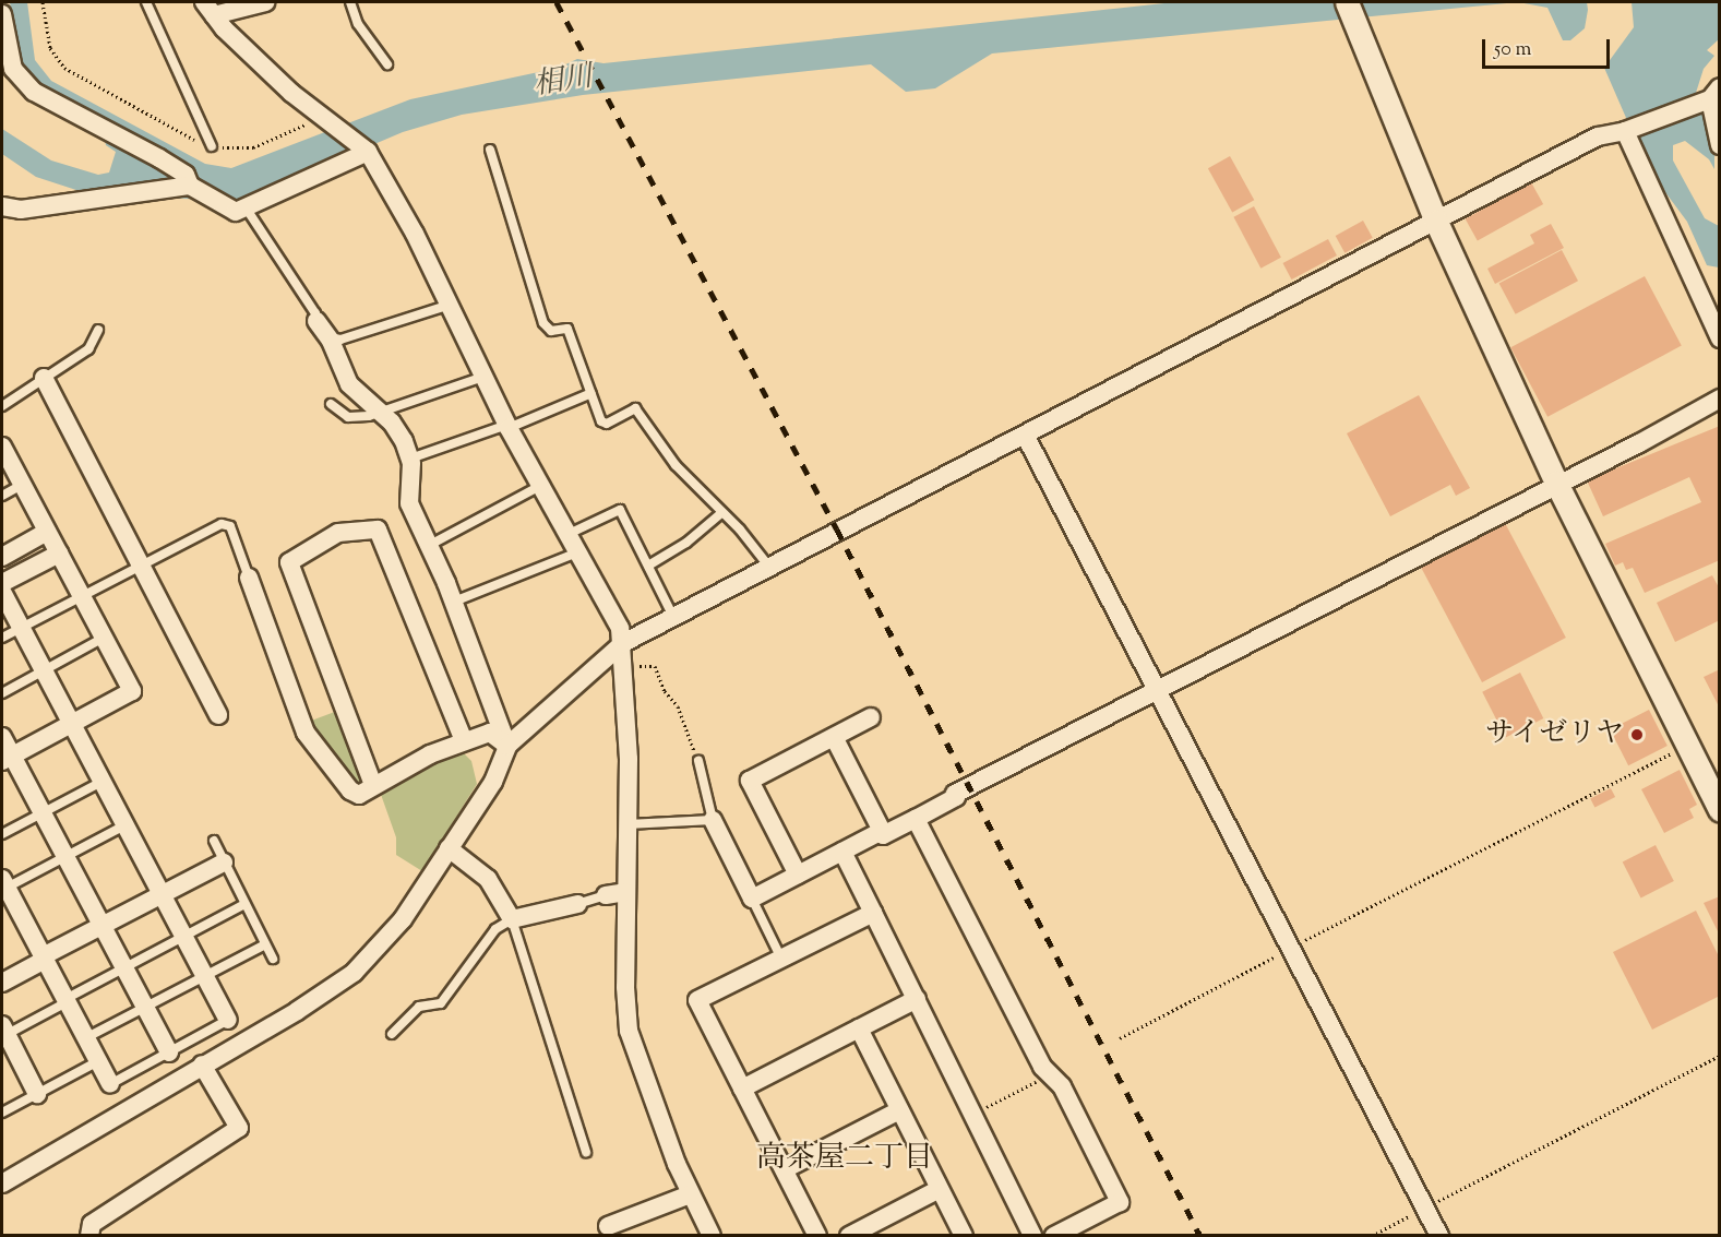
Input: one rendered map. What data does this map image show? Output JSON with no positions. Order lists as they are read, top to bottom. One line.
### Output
{"districts":["高茶屋二丁目"],"water":["相川"],"places":["サイゼリヤ"],"scale_bar":"50 m"}
